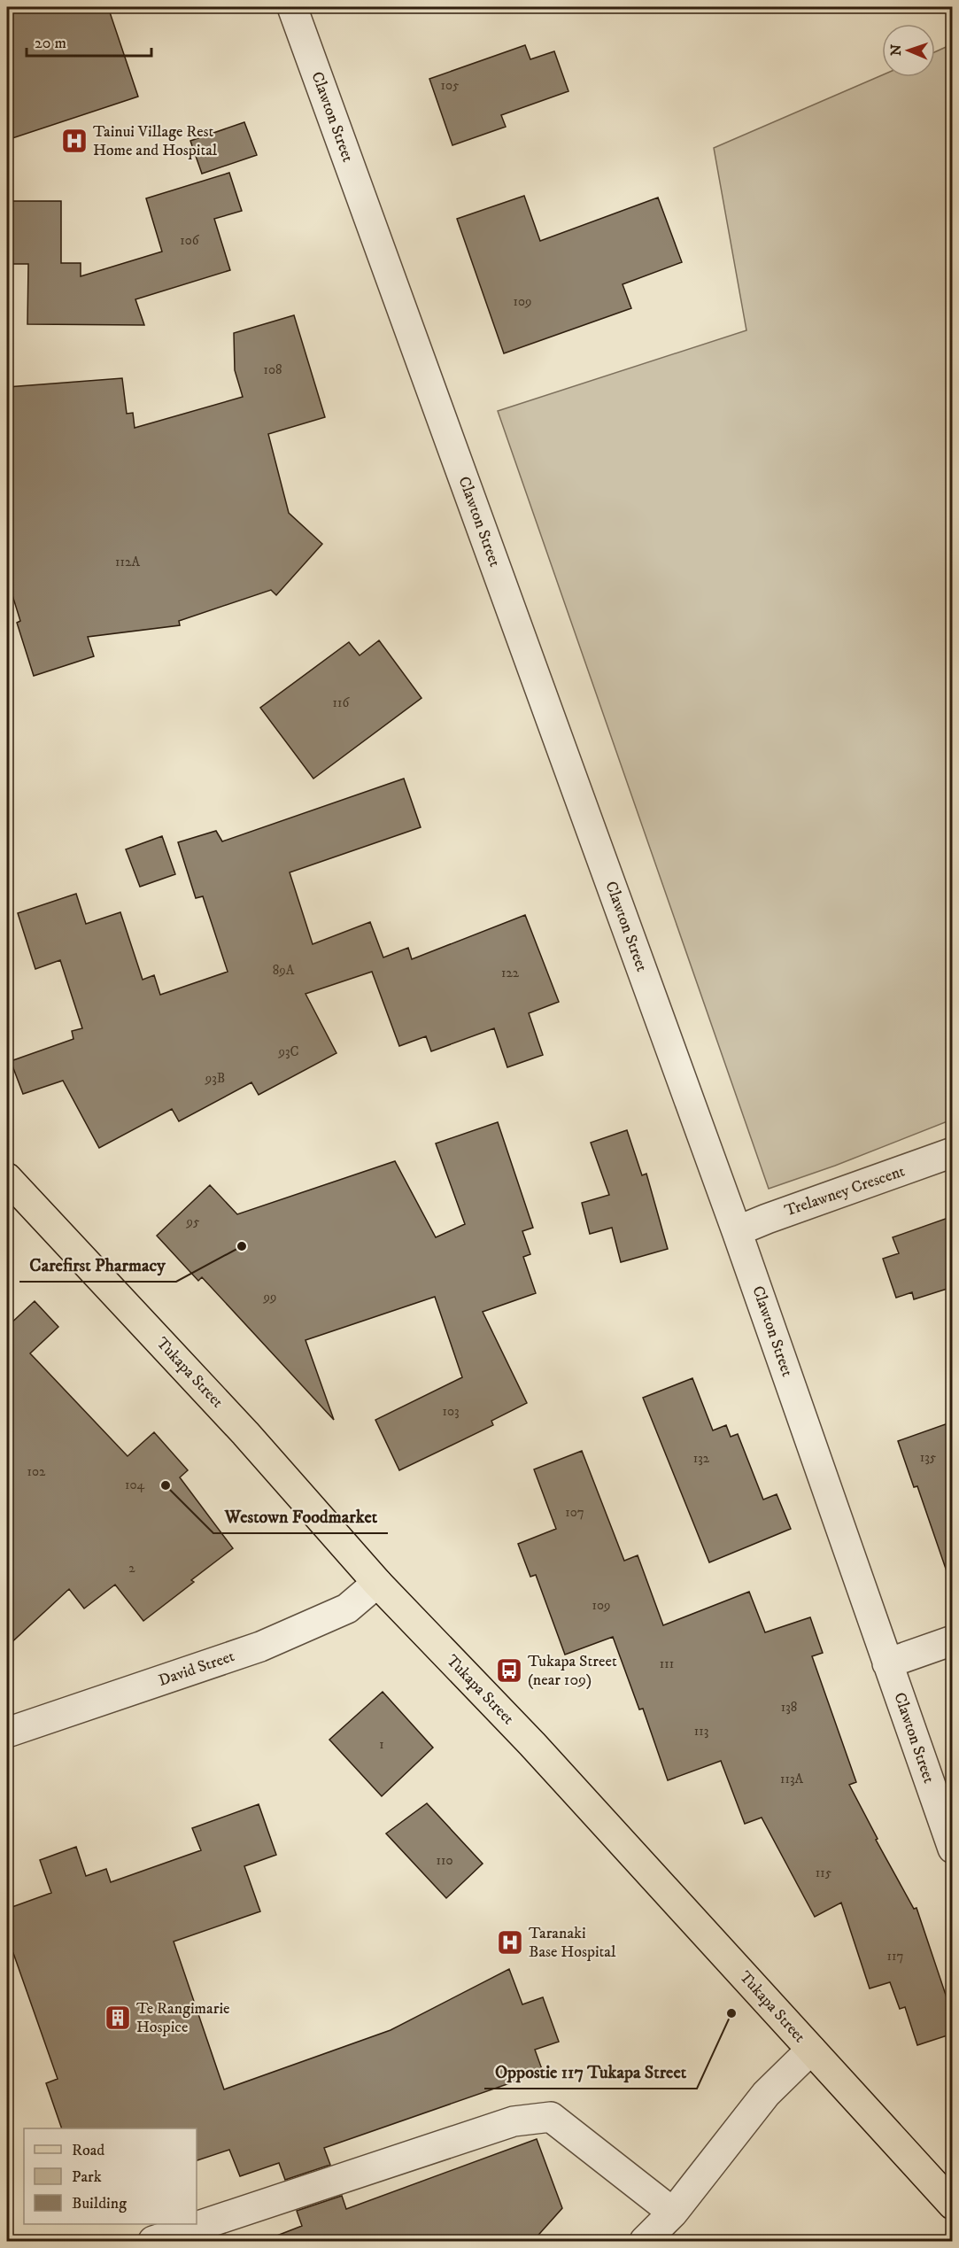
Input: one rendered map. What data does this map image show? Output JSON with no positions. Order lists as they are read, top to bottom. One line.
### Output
{"streets":{"main road":["Tukapa Street"],"street":["Clawton Street","Trelawney Crescent","David Street"]},"crossings":[["Clawton Street","Trelawney Crescent"],["Tukapa Street","David Street"]],"places":{"hospital":["Tainui Village Rest Home and Hospital","Taranaki Base Hospital"],"other":["Carefirst Pharmacy","Westown Foodmarket","Oppostie 117 Tukapa Street"],"bus stop":["Tukapa Street (near 109)"],"building":["Te Rangimarie Hospice"]},"house_numbers":["105","106","109","108","112A","116","89A","122","93C","93B","95","99","103","135","132","102","104","107","2","109","111","138","113","1","113A","110","115","117"],"legend":["Road","Park","Building"],"scale_bar":"20 m","north":"left"}
